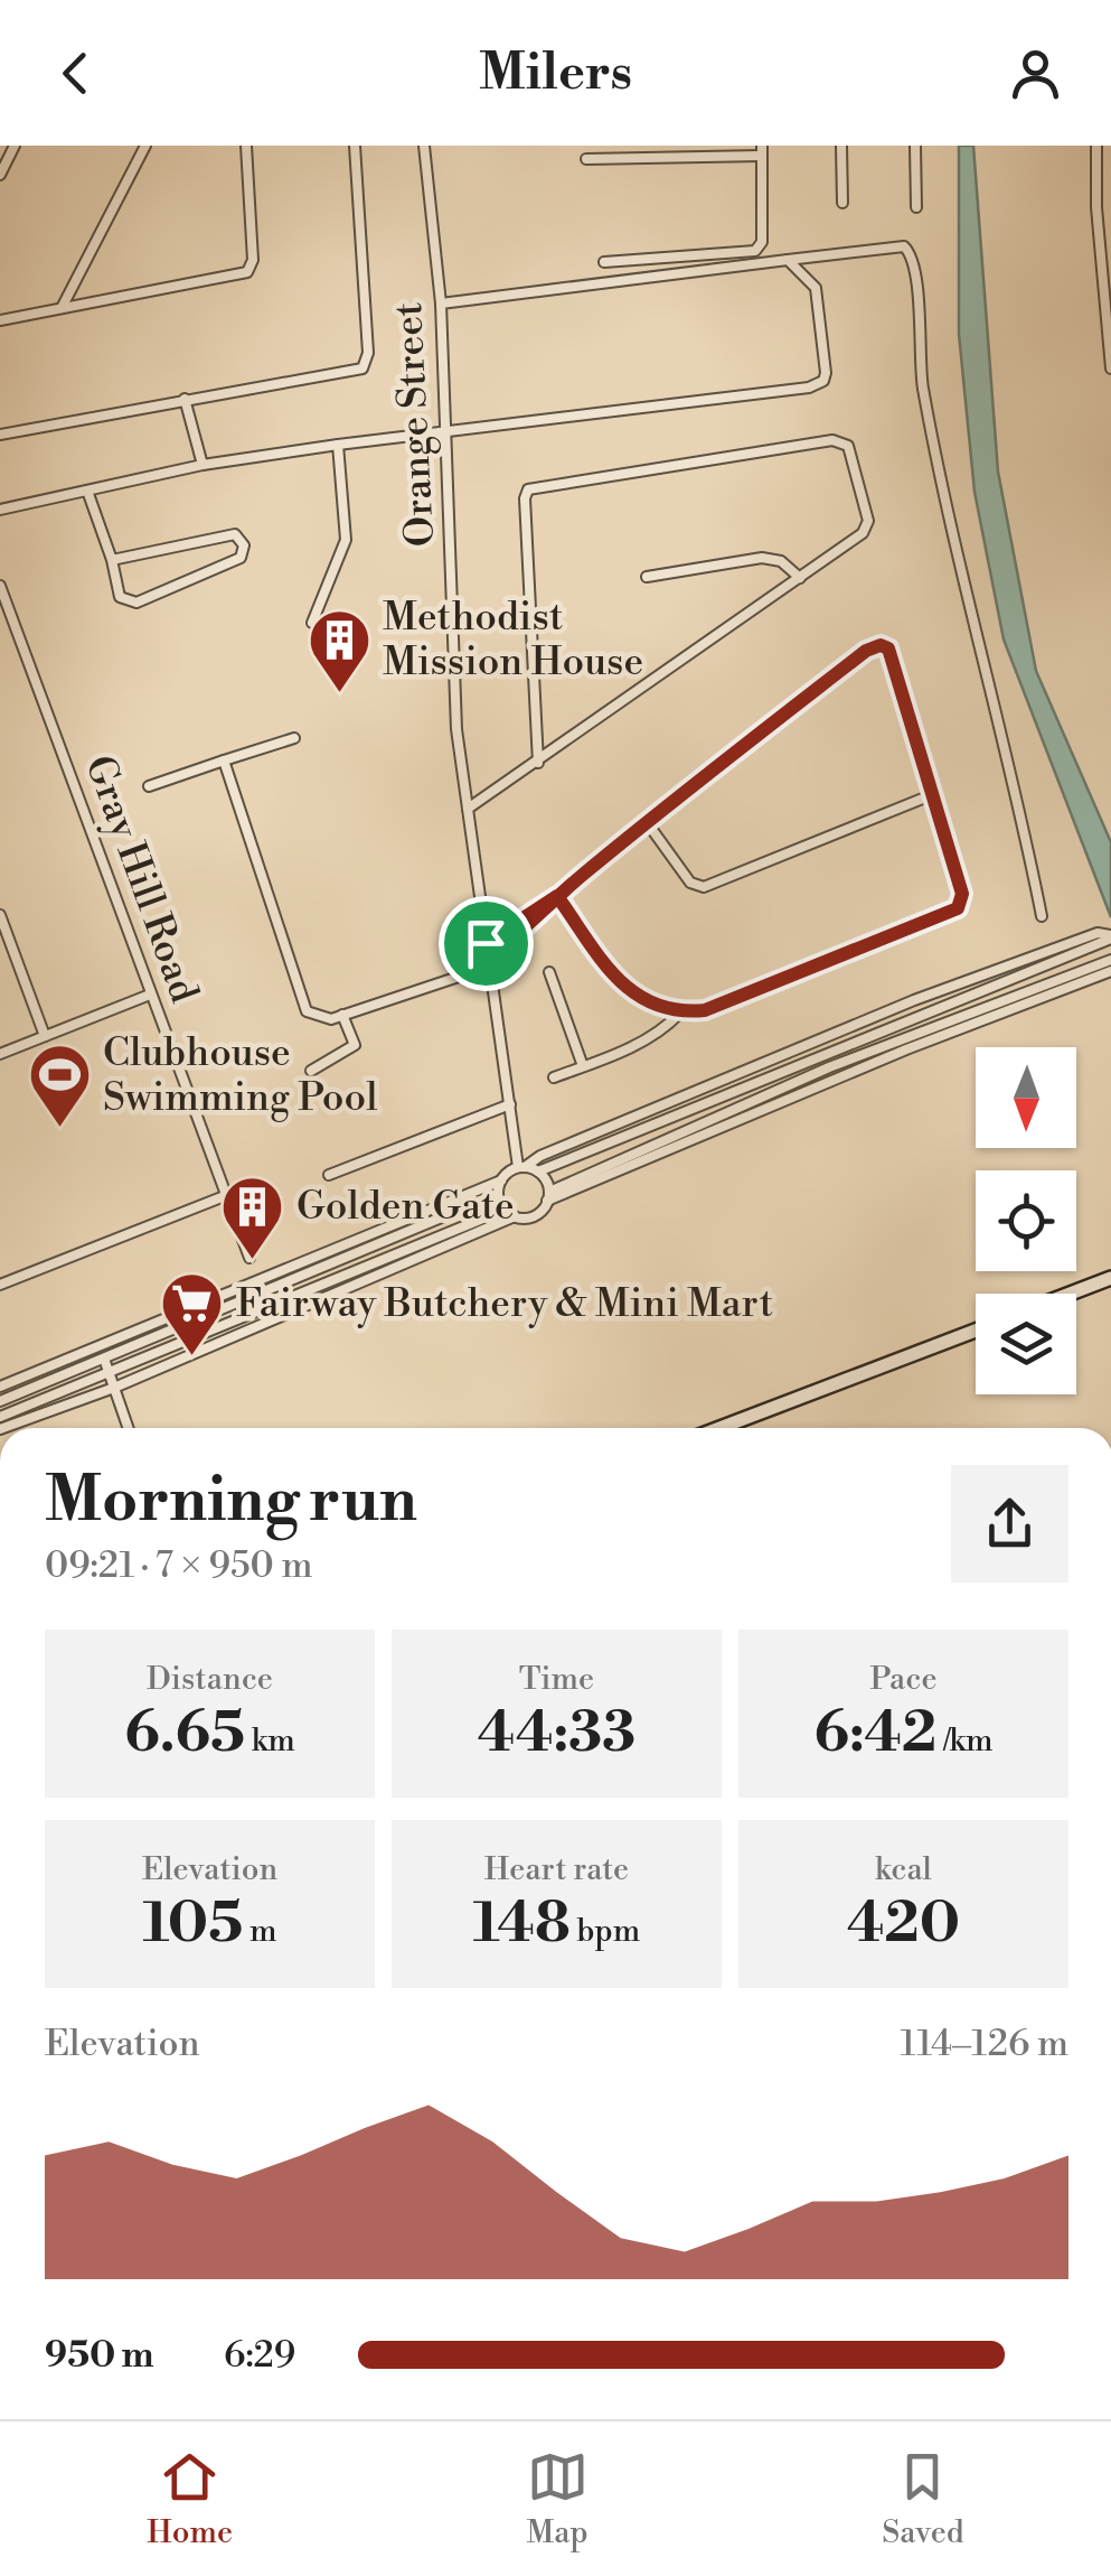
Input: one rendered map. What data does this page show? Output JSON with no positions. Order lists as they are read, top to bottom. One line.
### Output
{"streets":{"street":["Orange Street","Gray Hill Road"]},"places":{"building":["Methodist Mission House","Golden Gate"],"sports":["Clubhouse Swimming Pool"],"supermarket":["Fairway Butchery & Mini Mart"]},"north":"bottom","page":{"header":"Milers","heading":["Morning run","09:21 · 7 × 950 m"],"stats":[["Distance","6.65 km"],["Time","44:33"],["Pace","6:42 /km"],["Elevation","105 m"],["Heart rate","148 bpm"],["kcal","420"]],"chart":["Elevation","114–126 m"],"list":[{"name":"950 m","note":"6:29"}],"tabs":["Home","Map","Saved"]}}
